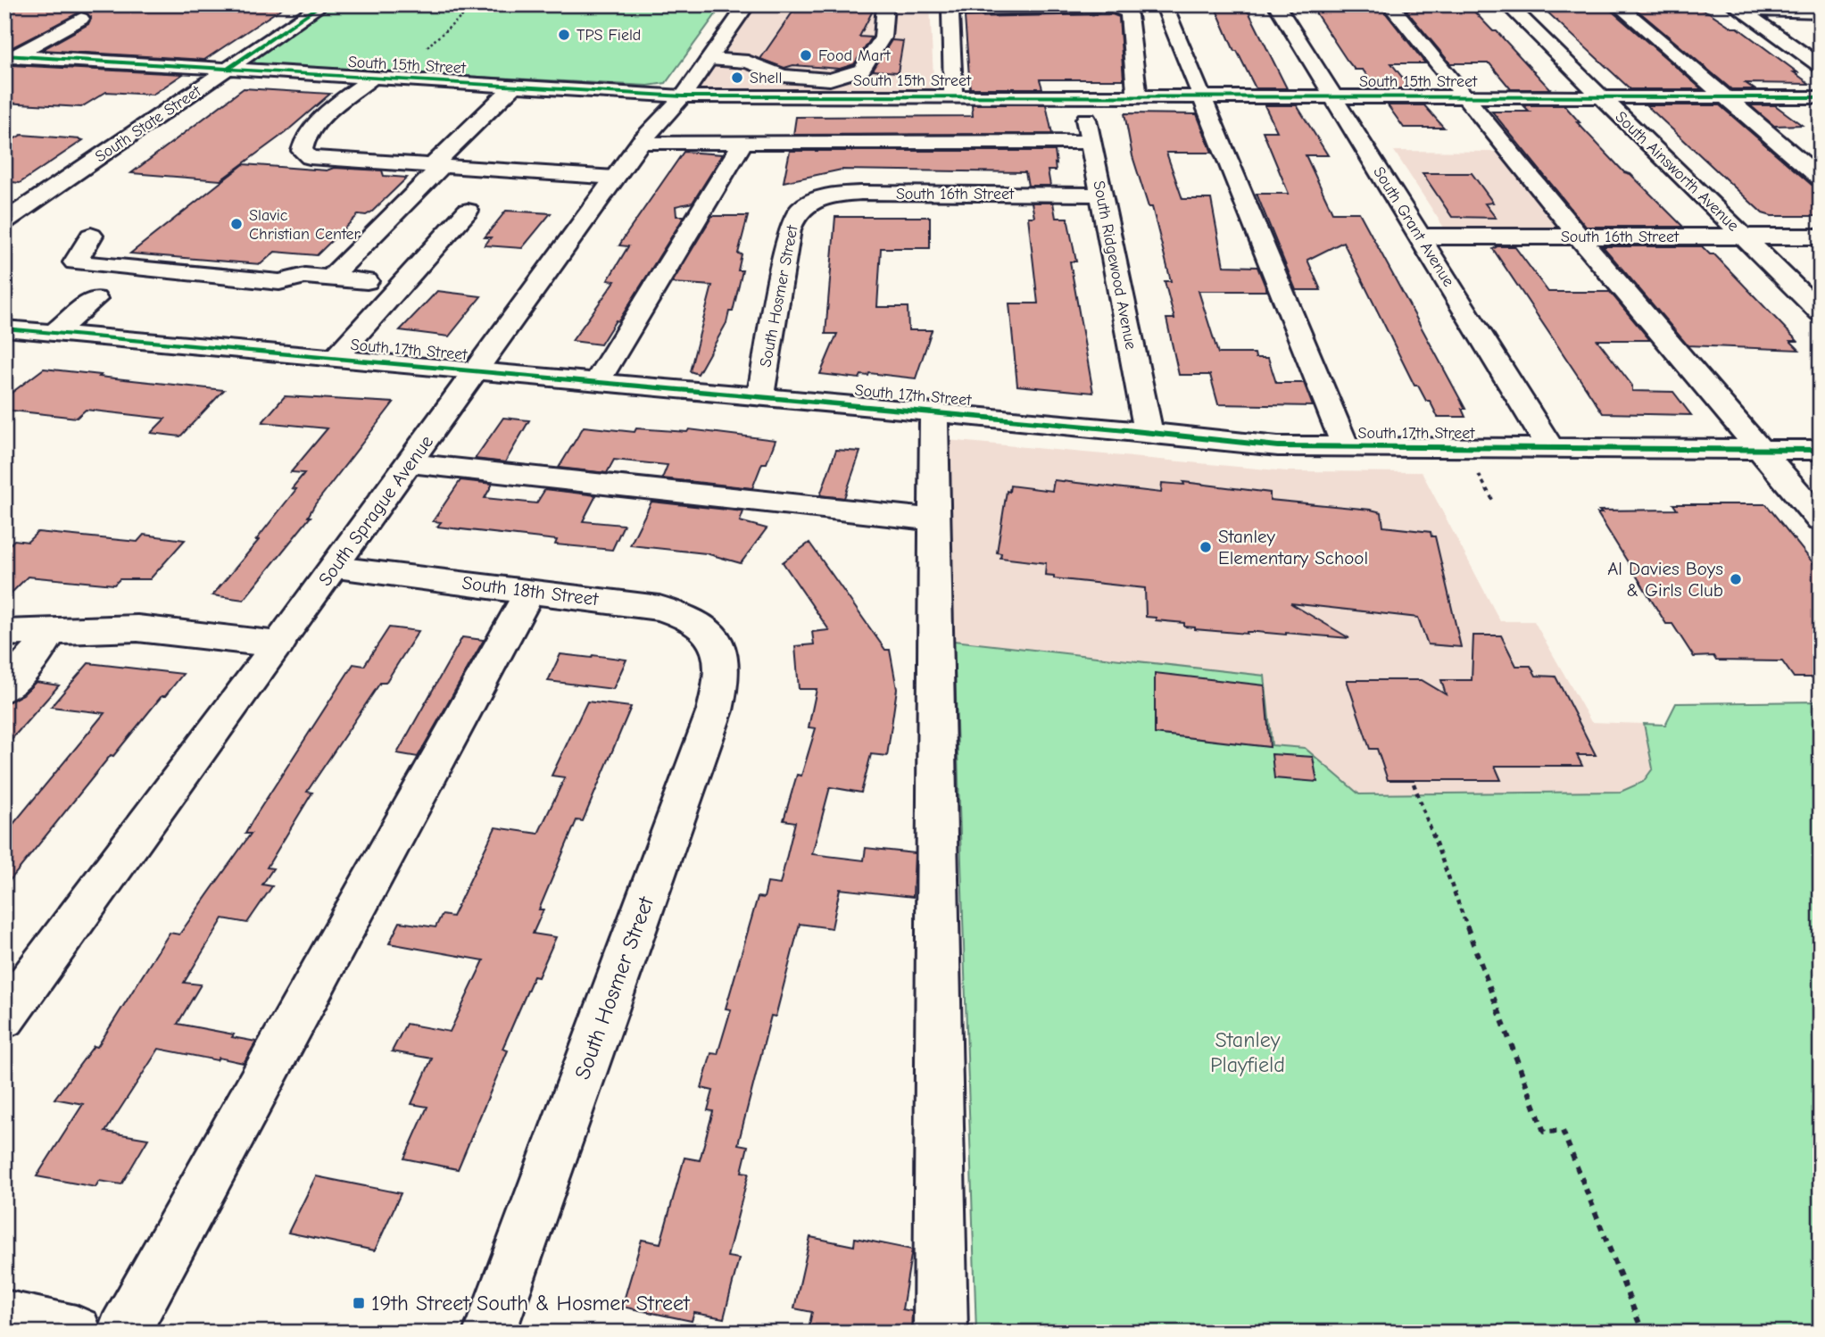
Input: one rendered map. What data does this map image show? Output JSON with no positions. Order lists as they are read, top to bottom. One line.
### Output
{"streets":{"street":["South 15th Street","South State Street","South Ainsworth Avenue","South 16th Street","South Grant Avenue","South Ridgewood Avenue","South Hosmer Street","South 17th Street","South Sprague Avenue","South 18th Street"]},"crossings":[["South 15th Street","South State Street"],["South 15th Street","South Ainsworth Avenue"],["South 15th Street","South Grant Avenue"],["South 15th Street","South Ridgewood Avenue"],["South 15th Street","South Sprague Avenue"],["South Ainsworth Avenue","South 16th Street"],["South 16th Street","South Grant Avenue"],["South 16th Street","South Ridgewood Avenue"],["South 16th Street","South Hosmer Street"],["South Grant Avenue","South 17th Street"],["South Ridgewood Avenue","South 17th Street"],["South Hosmer Street","South 17th Street"],["South Hosmer Street","South 18th Street"],["South 17th Street","South Sprague Avenue"],["South Sprague Avenue","South 18th Street"]],"parks":["Stanley Playfield"],"places":{"other":["TPS Field","Food Mart","Shell","Slavic Christian Center","Stanley Elementary School","Al Davies Boys & Girls Club"],"transit":["19th Street South & Hosmer Street"]}}
